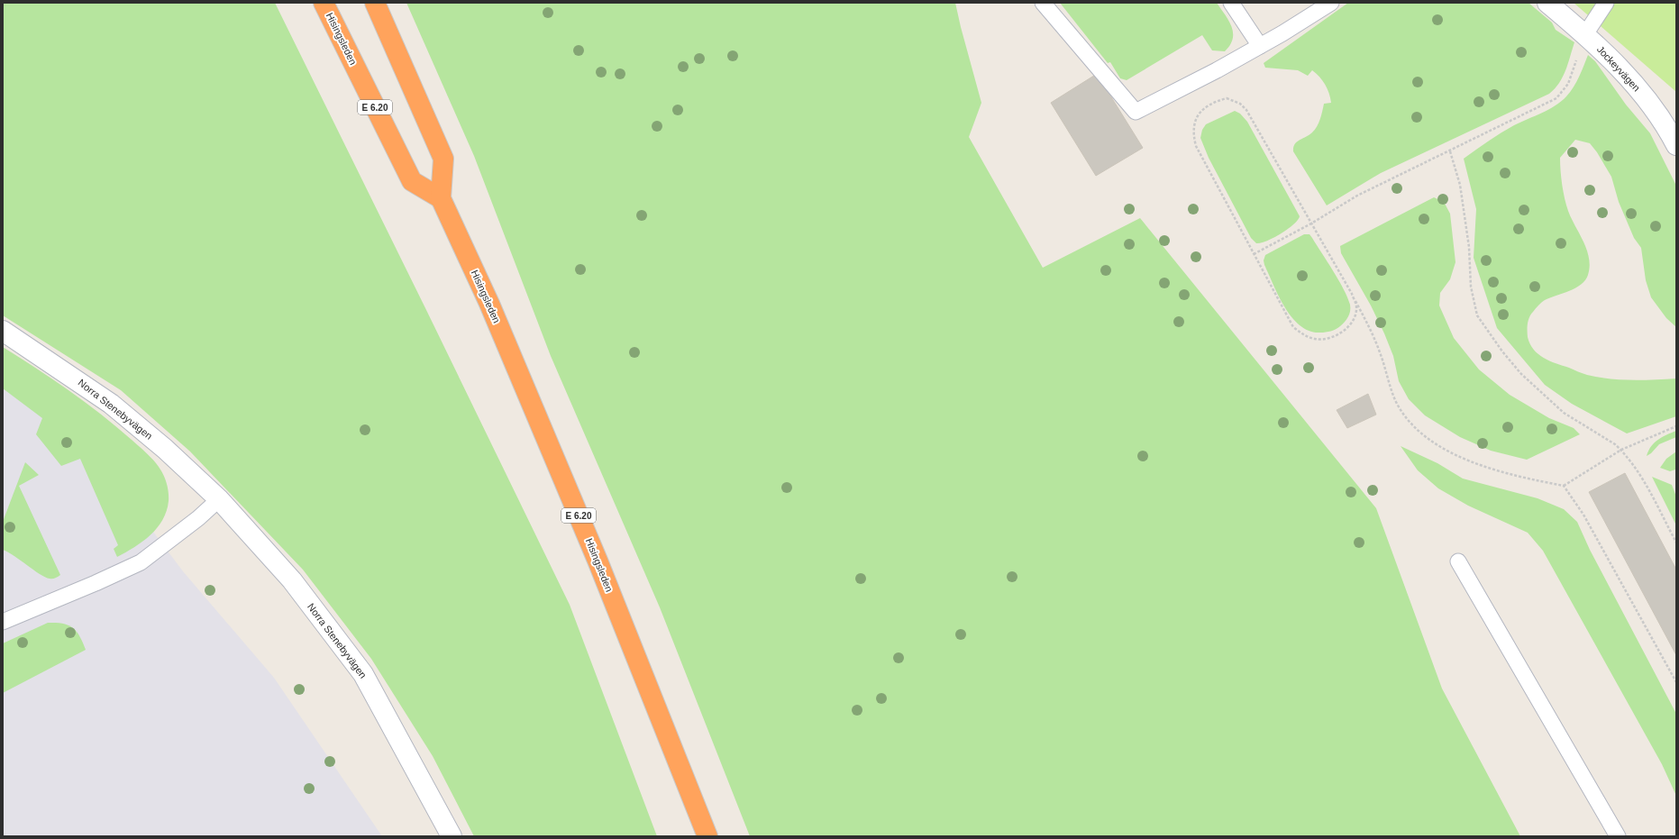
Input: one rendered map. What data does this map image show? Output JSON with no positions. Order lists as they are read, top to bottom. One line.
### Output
{"streets":{"highway":["Hisingsleden","E 6.20"],"street":["Jockeyvägen","Norra Stenebyvägen"]}}
